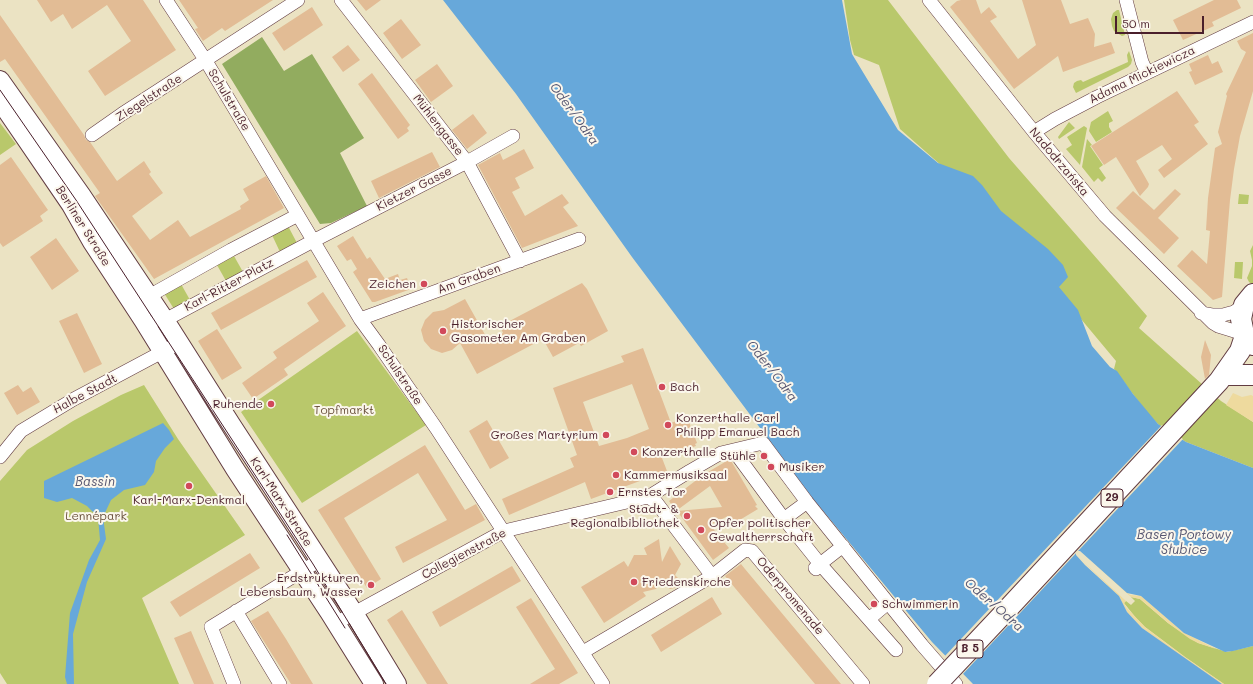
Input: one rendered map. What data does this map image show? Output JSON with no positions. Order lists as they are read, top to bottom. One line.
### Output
{"streets":{"main road":["29","B 5"],"street":["Adama Mickiewicza","Ziegelstraße","Schulstraße","Mühlengasse","Nadodrzańska","Kietzer Gasse","Berliner Straße","Am Graben","Karl-Ritter-Platz","Halbe Stadt","Karl-Marx-Straße","Collegienstraße","Oderpromenade"]},"crossings":[["Adama Mickiewicza","Nadodrzańska"],["Ziegelstraße","Schulstraße"],["Schulstraße","Kietzer Gasse"],["Schulstraße","Am Graben"],["Schulstraße","Karl-Ritter-Platz"],["Schulstraße","Collegienstraße"],["Schulstraße","Oderpromenade"],["Mühlengasse","Kietzer Gasse"],["Mühlengasse","Am Graben"],["Nadodrzańska","29"],["Kietzer Gasse","Karl-Ritter-Platz"],["Berliner Straße","Karl-Ritter-Platz"],["Berliner Straße","Halbe Stadt"],["Berliner Straße","Karl-Marx-Straße"],["Karl-Ritter-Platz","Karl-Marx-Straße"],["Halbe Stadt","Karl-Marx-Straße"],["29","B 5"],["Karl-Marx-Straße","Collegienstraße"]],"water":["Oder/Odra","Bassin","Basen Portowy Słubice"],"parks":["Topfmarkt","Lennépark"],"places":["Zeichen","Historischer Gasometer Am Graben","Bach","Ruhende","Konzerthalle Carl Philipp Emanuel Bach","Großes Martyrium","Konzerthalle","Stühle","Musiker","Kammermusiksaal","Karl-Marx-Denkmal","Ernstes Tor","Stadt- & Regionalbibliothek","Opfer politischer Gewaltherrschaft","Friedenskirche","Erdstrukturen, Lebensbaum, Wasser","Schwimmerin"],"scale_bar":"50 m"}
